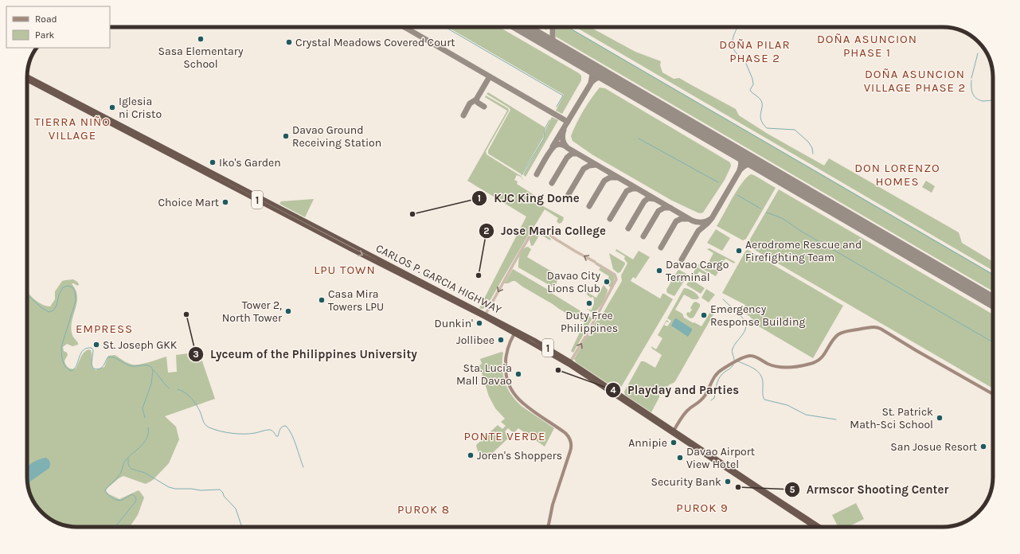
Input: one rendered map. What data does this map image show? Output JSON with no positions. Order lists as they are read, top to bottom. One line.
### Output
{"streets":{"highway":["1","CARLOS P. GARCIA HIGHWAY"]},"districts":["DOÑA ASUNCION PHASE 1","DOÑA PILAR PHASE 2","DOÑA ASUNCION VILLAGE PHASE 2","TIERRA NIÑO VILLAGE","DON LORENZO HOMES","LPU TOWN","EMPRESS","PONTE VERDE","PUROK 9","PUROK 8"],"places":["Sasa Elementary School","Crystal Meadows Covered Court","Iglesia ni Cristo","Davao Ground Receiving Station","Iko's Garden","Choice Mart","KJC King Dome","Aerodrome Rescue and Firefighting Team","Davao Cargo Terminal","Jose Maria College","Davao City Lions Club","Casa Mira Towers LPU","Duty Free Philippines","Tower 2, North Tower","Lyceum of the Philippines University","Emergency Response Building","Dunkin'","Jollibee","St. Joseph GKK","Playday and Parties","Sta. Lucia Mall Davao","St. Patrick Math-Sci School","Annipie","San Josue Resort","Joren's Shoppers","Davao Airport View Hotel","Security Bank","Armscor Shooting Center"],"legend":["Road","Park"]}
